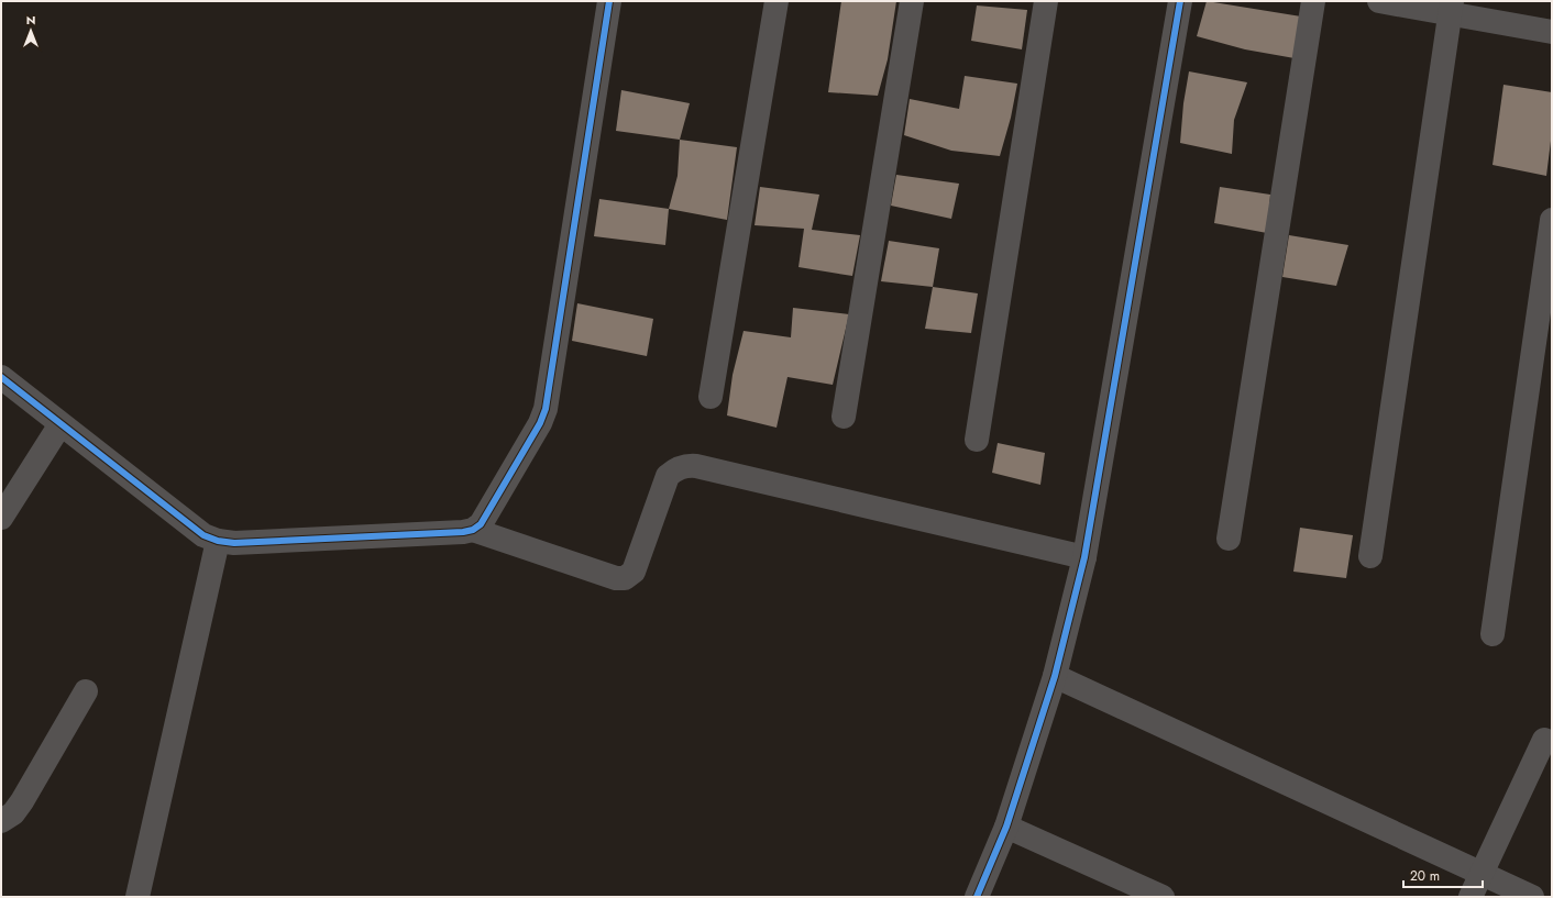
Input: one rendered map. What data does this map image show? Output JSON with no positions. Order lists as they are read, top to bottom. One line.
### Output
{"scale_bar":"20 m","north":"top"}
